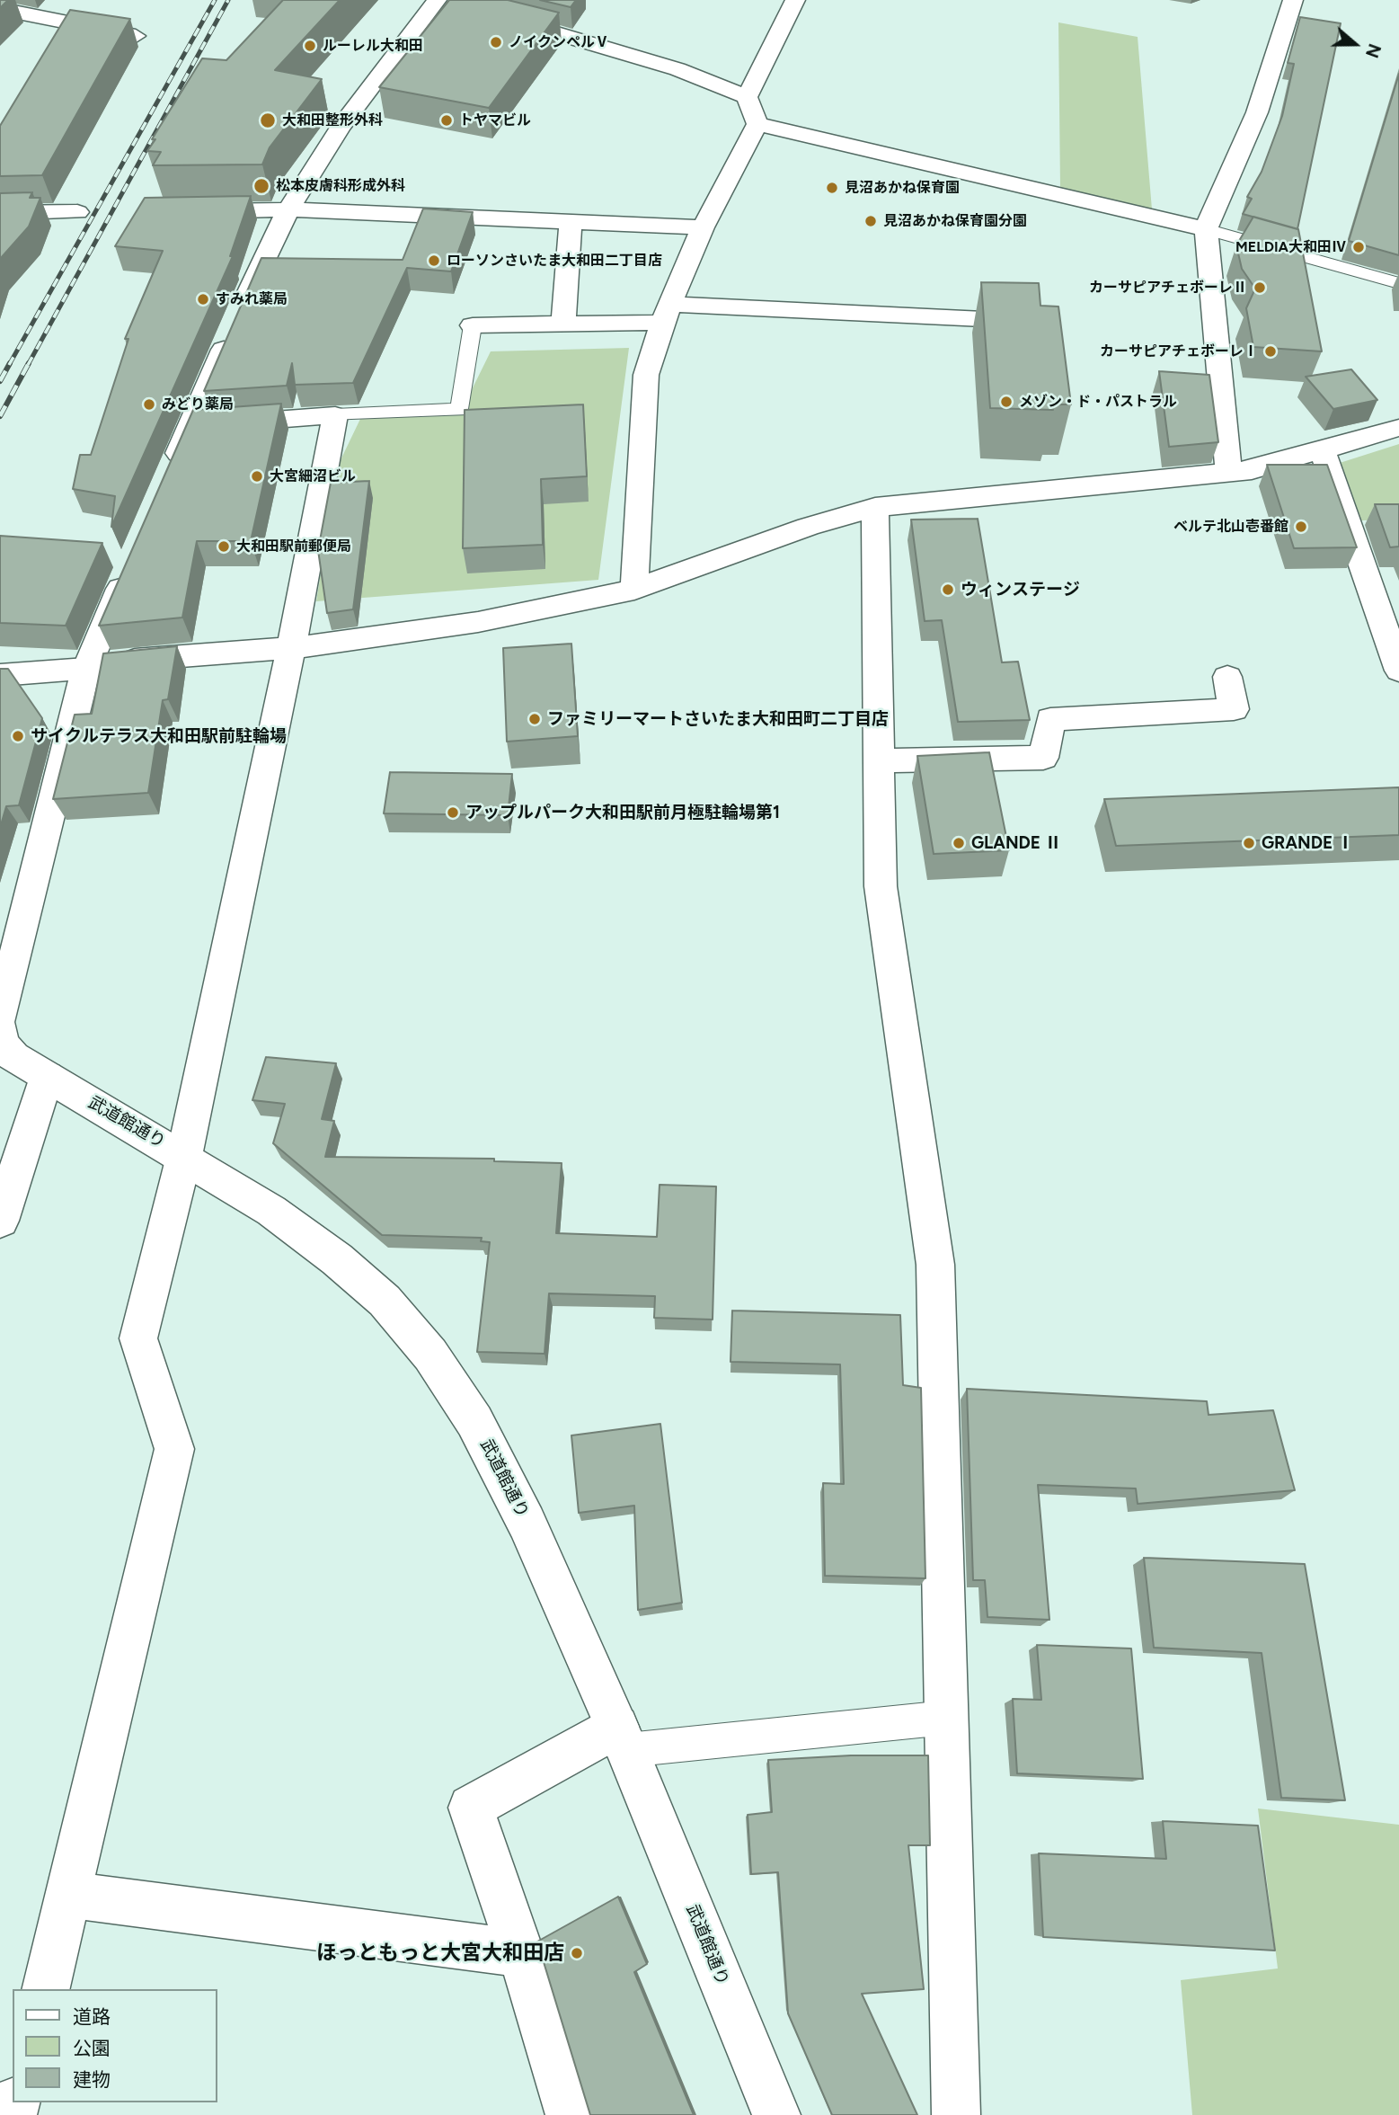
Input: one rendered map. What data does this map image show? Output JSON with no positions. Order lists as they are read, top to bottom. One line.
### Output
{"streets":{"street":["武道館通り"]},"places":["ノイクンペルⅤ","ルーレル大和田","大和田整形外科","トヤマビル","松本皮膚科形成外科","見沼あかね保育園","見沼あかね保育園分園","MELDIA大和田Ⅳ","ローソンさいたま大和田二丁目店","カーサピアチェボーレⅡ","すみれ薬局","カーサピアチェボーレⅠ","メゾン・ド・パストラル","みどり薬局","大宮細沼ビル","ベルテ北山壱番館","大和田駅前郵便局","ウィンステージ","ファミリーマートさいたま大和田町二丁目店","サイクルテラス大和田駅前駐輪場","アップルパーク大和田駅前月極駐輪場第1","GLANDE Ⅱ","GRANDE Ⅰ","ほっともっと大宮大和田店"],"legend":["道路","公園","建物"],"north":"right"}
